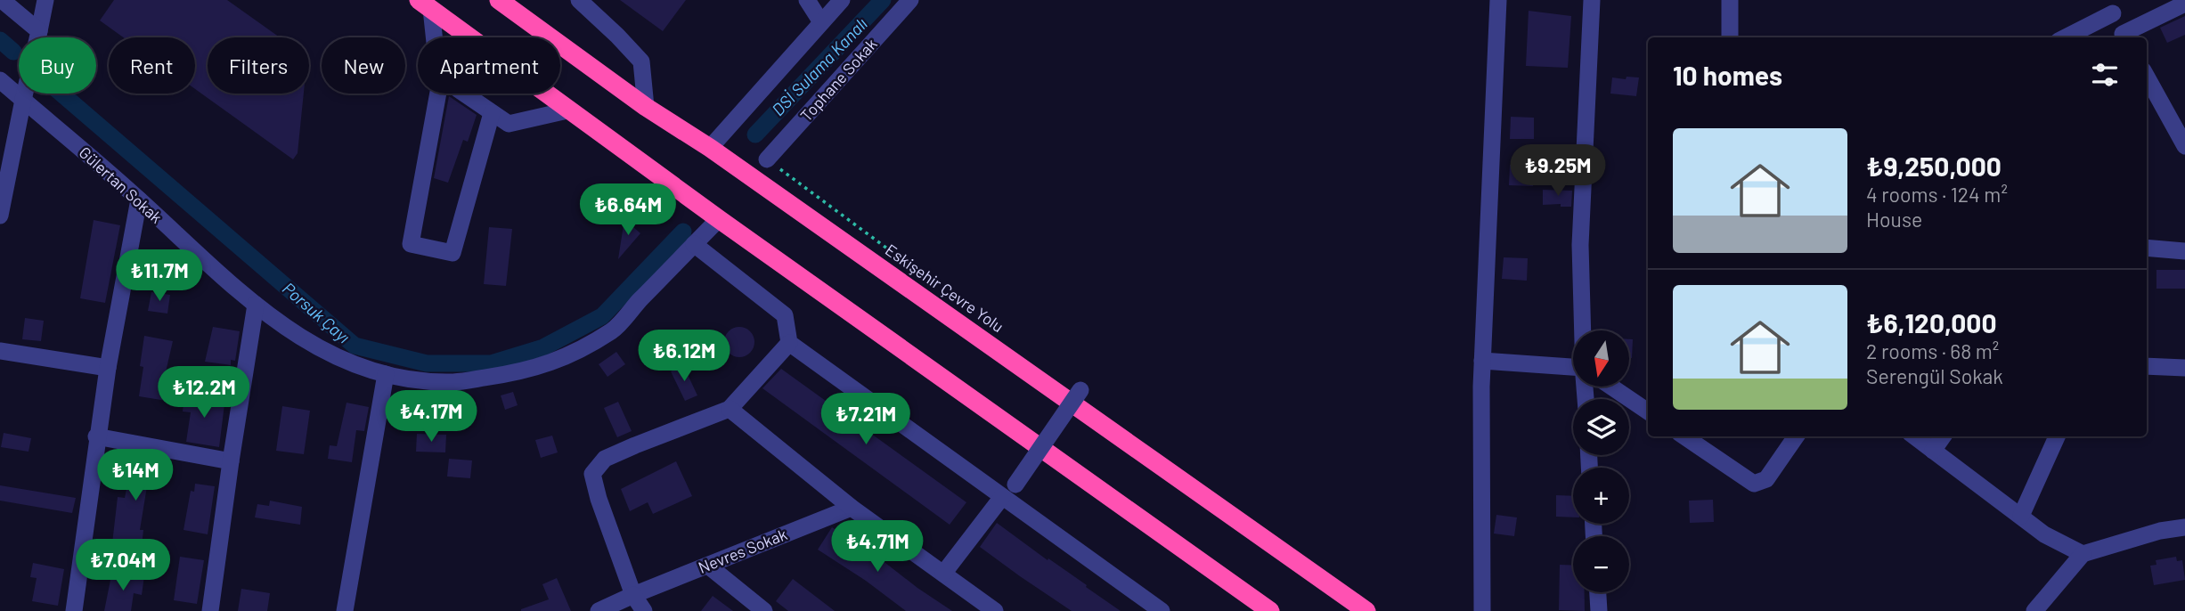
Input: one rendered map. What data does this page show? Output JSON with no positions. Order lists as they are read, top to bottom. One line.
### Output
{"streets":{"highway":["Eskişehir Çevre Yolu"],"street":["Tophane Sokak","Gülertan Sokak","Nevres Sokak"]},"water":["DSİ Sulama Kanalı","Porsuk Çayı"],"north":"bottom","page":{"chip":["Buy","Rent","Filters","New","Apartment"],"heading":"10 homes","list":[{"name":"₺9,250,000","note":"4 rooms · 124 m² · House"},{"name":"₺6,120,000","note":"2 rooms · 68 m² · Serengül Sokak"}],"price":["₺9.25M","₺6.64M","₺11.7M","₺6.12M","₺12.2M","₺4.17M","₺7.21M","₺14M","₺4.71M","₺7.04M"],"map_buttons":["+","−"]}}
